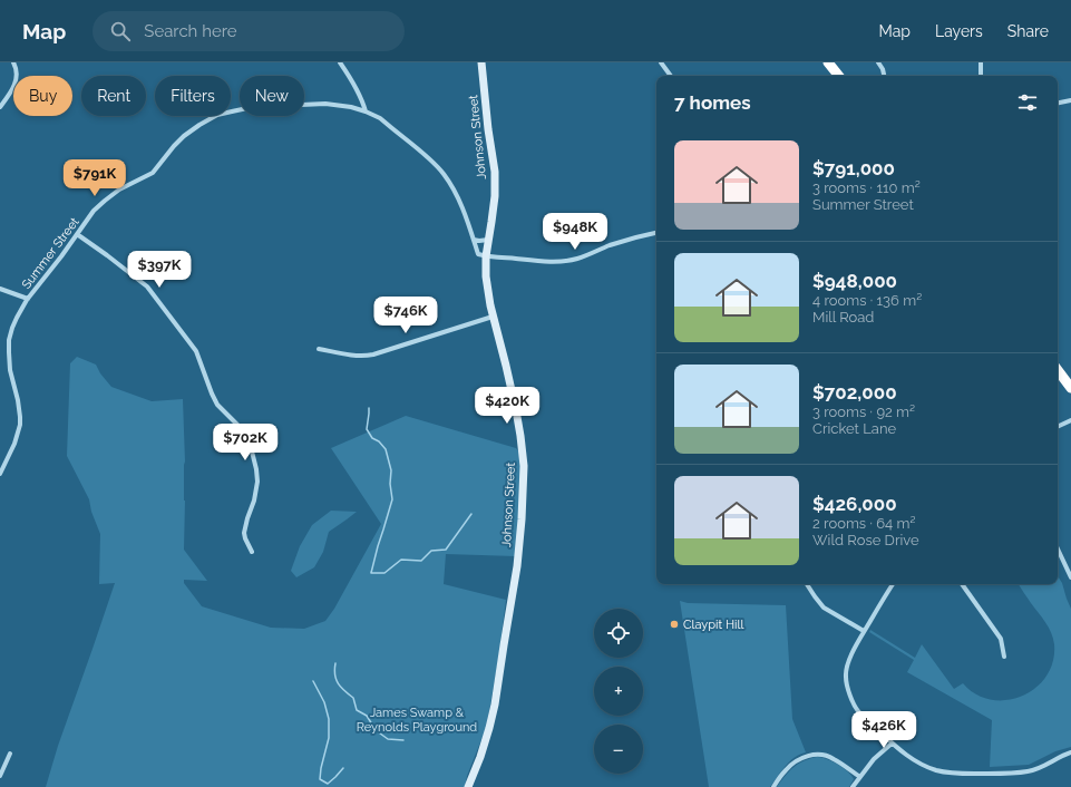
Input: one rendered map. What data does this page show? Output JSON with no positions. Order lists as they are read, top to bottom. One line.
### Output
{"streets":{"street":["Johnson Street","Summer Street"]},"crossings":[["Johnson Street","Summer Street"]],"parks":["James Swamp & Reynolds Playground"],"places":["Claypit Hill"],"page":{"header":"Map","search":"Search here","nav":["Map","Layers","Share"],"chip":["Buy","Rent","Filters","New"],"heading":"7 homes","list":[{"name":"$791,000","note":"3 rooms · 110 m² · Summer Street"},{"name":"$948,000","note":"4 rooms · 136 m² · Mill Road"},{"name":"$702,000","note":"3 rooms · 92 m² · Cricket Lane"},{"name":"$426,000","note":"2 rooms · 64 m² · Wild Rose Drive"}],"price":["$791K","$948K","$397K","$746K","$420K","$702K","$426K"],"map_buttons":["+","−"]}}
